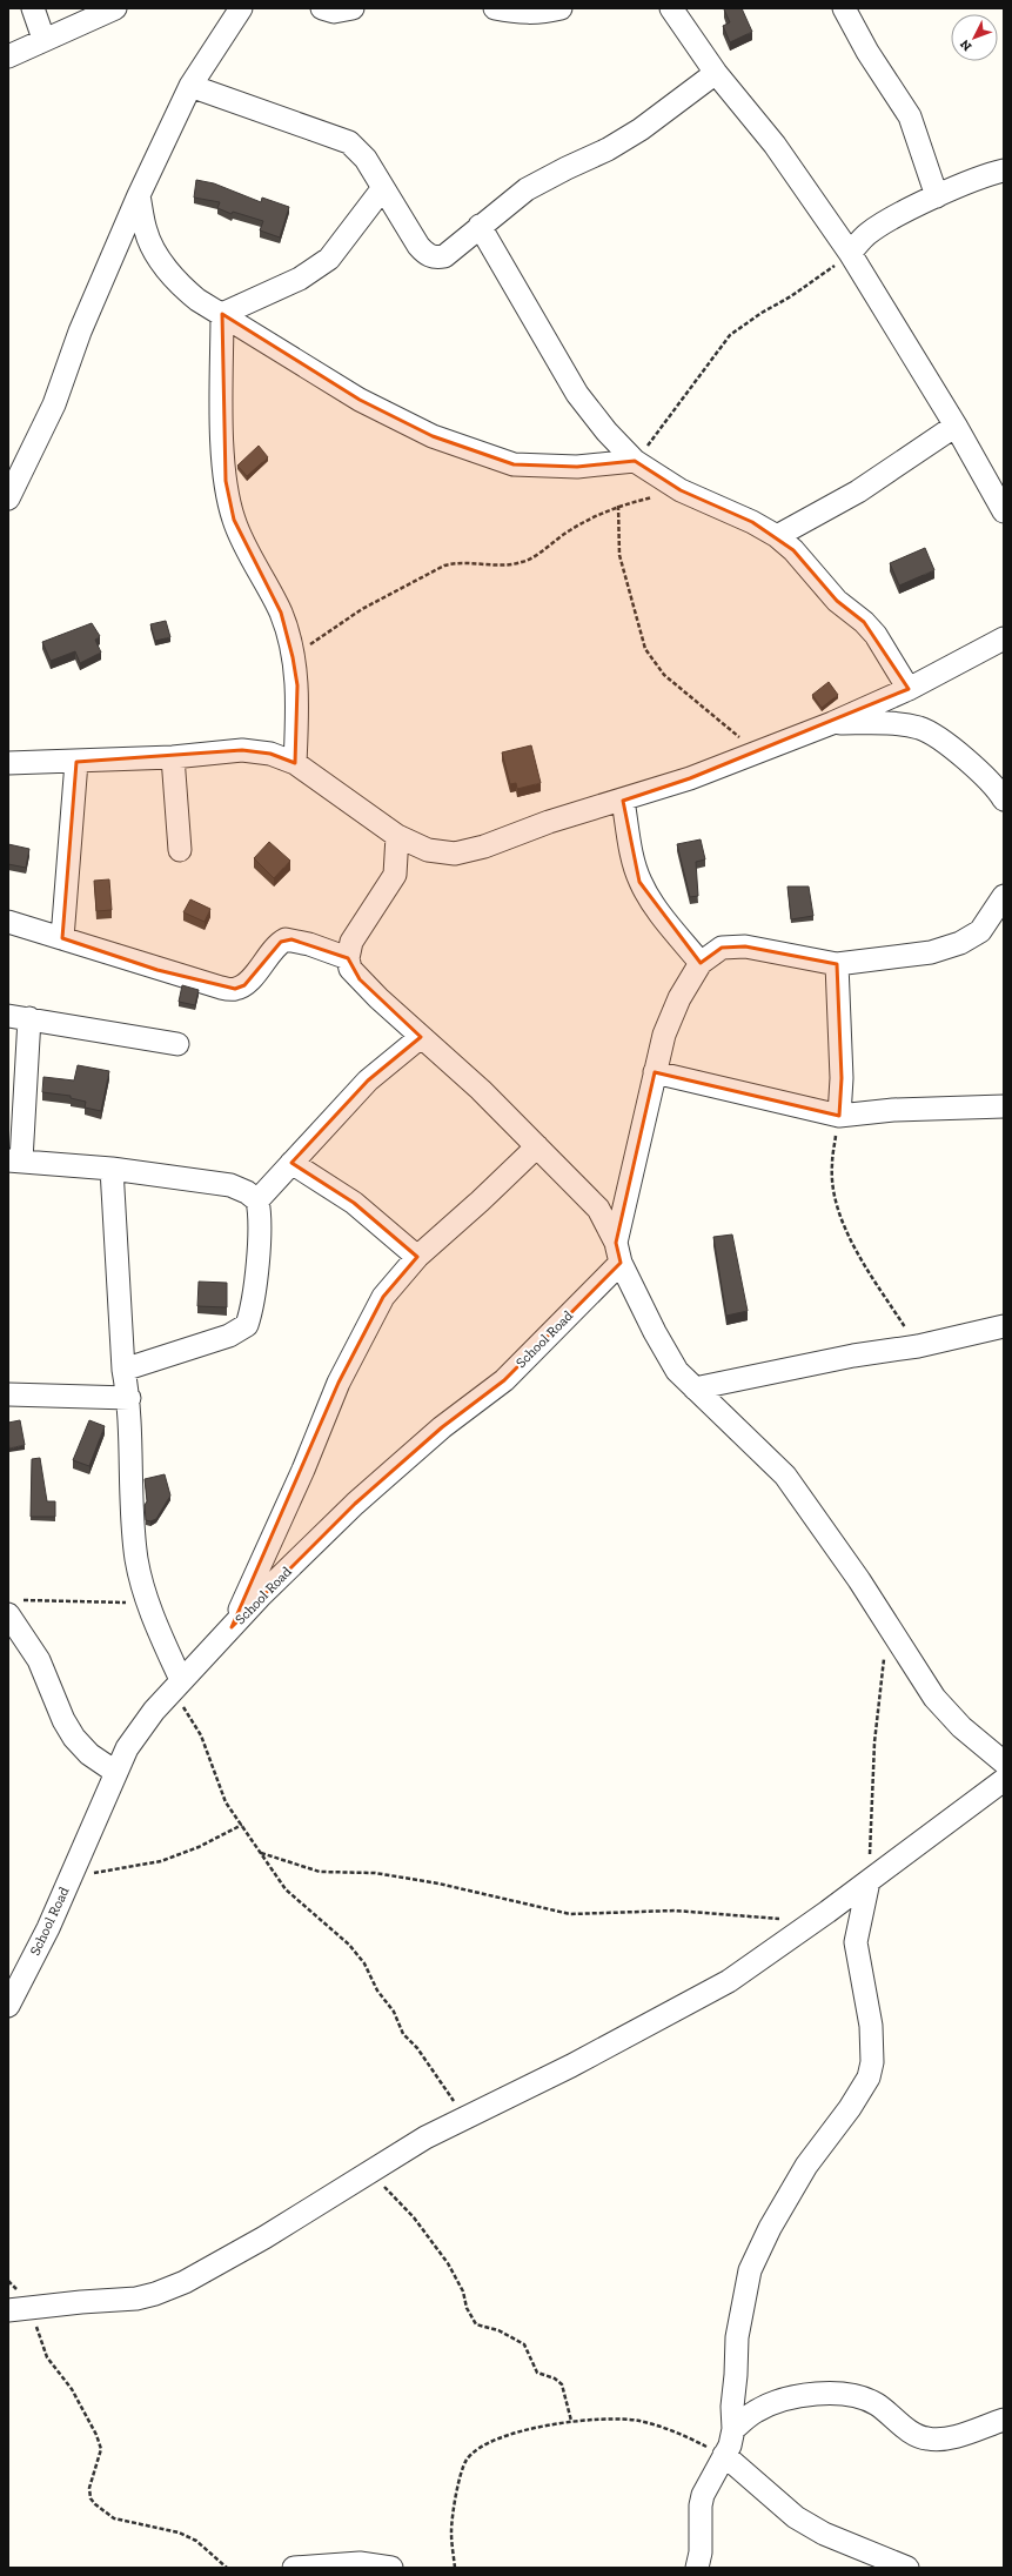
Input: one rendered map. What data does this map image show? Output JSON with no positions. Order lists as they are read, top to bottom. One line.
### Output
{"streets":{"street":["School Road"]},"north":"bottom left"}
